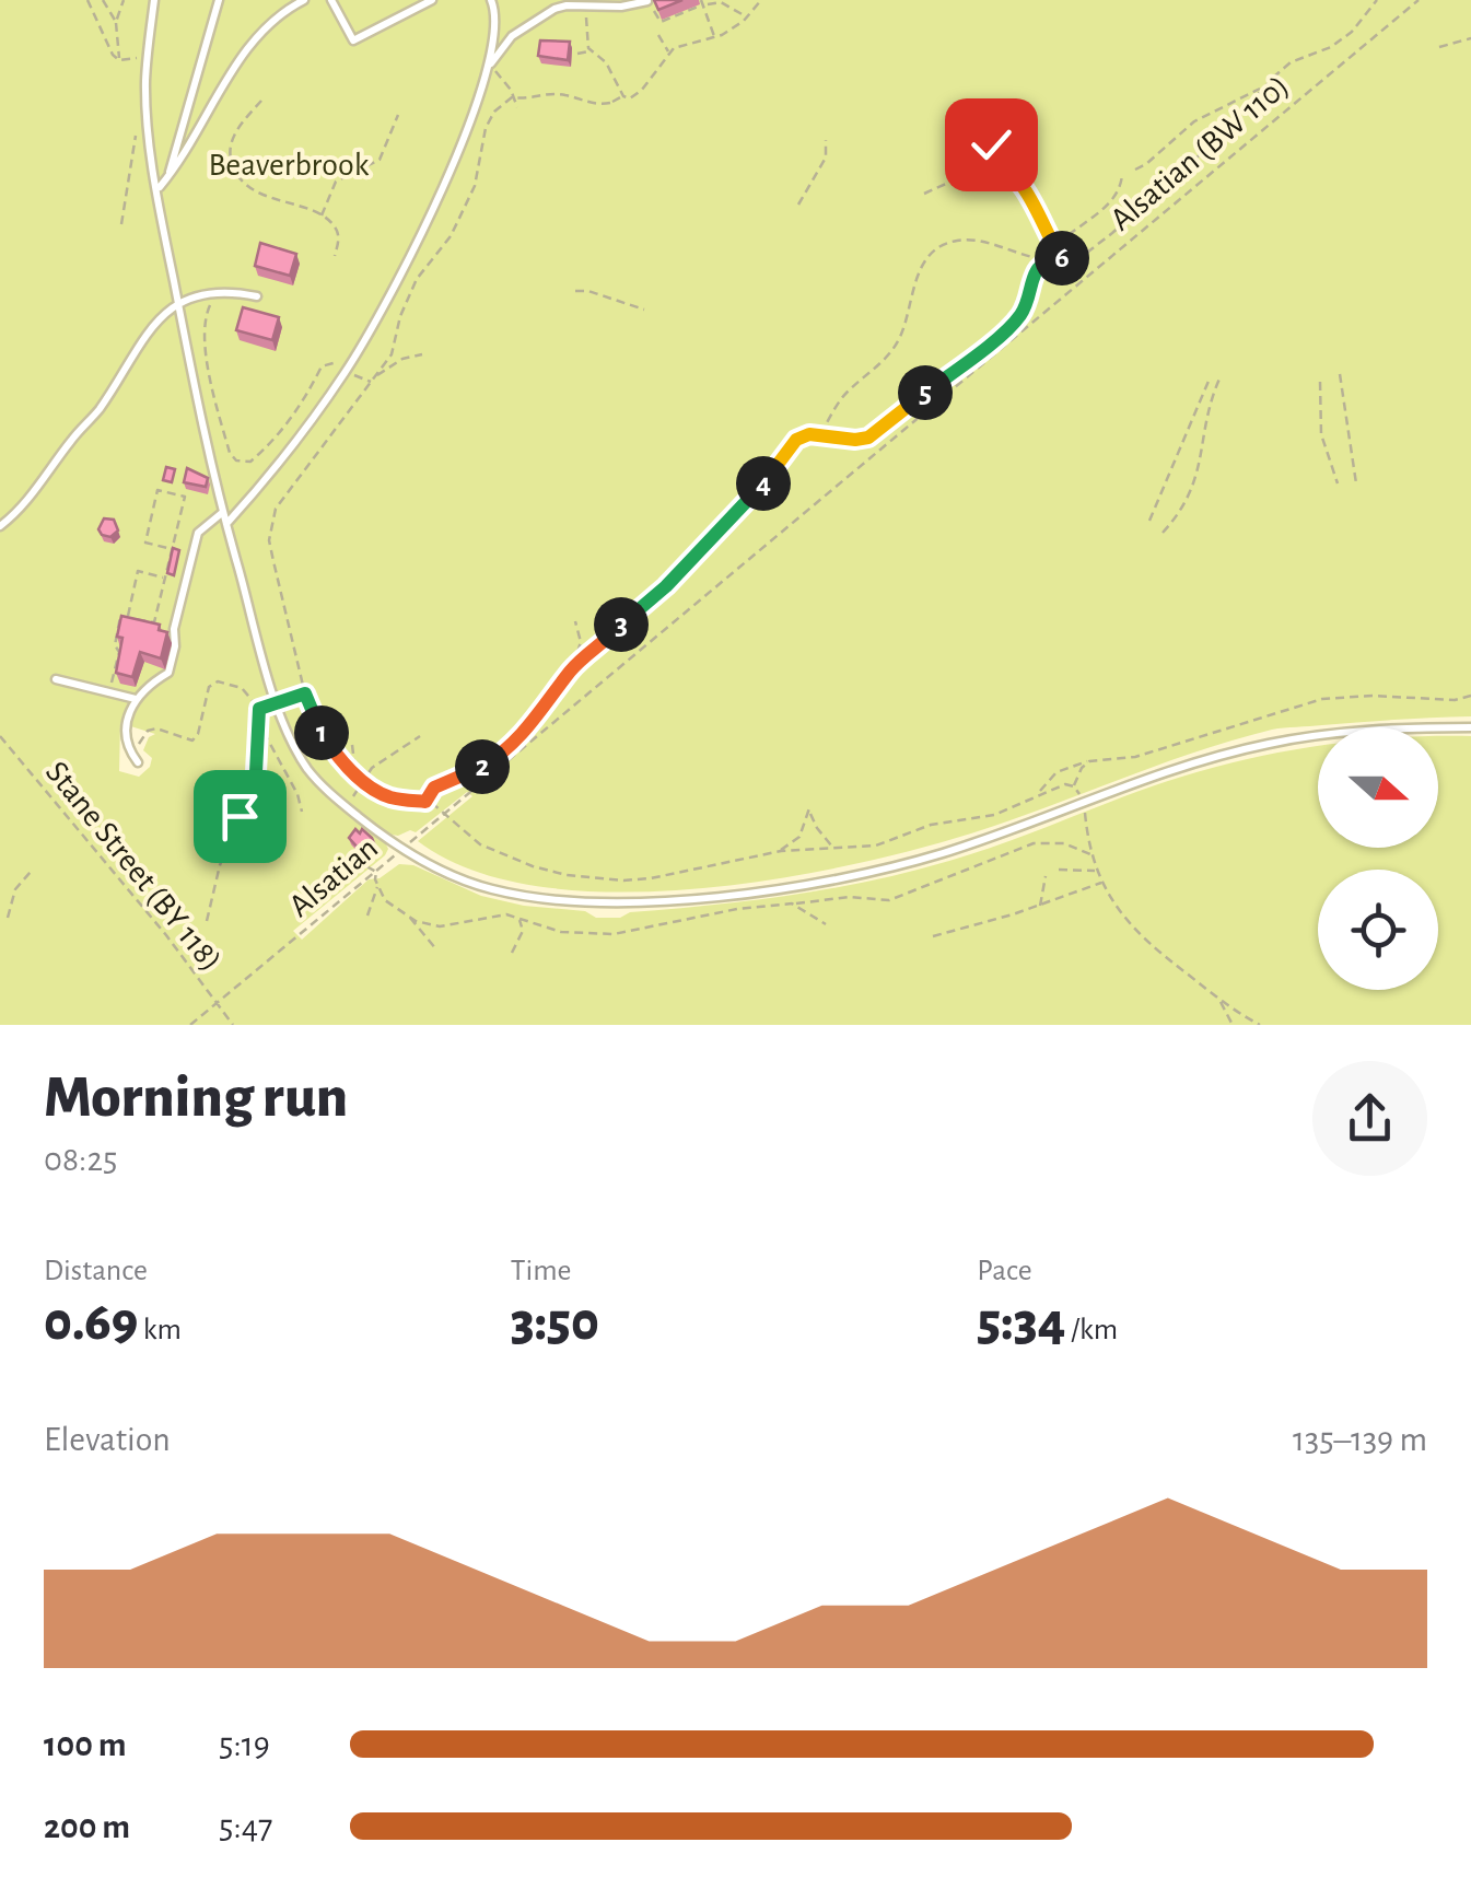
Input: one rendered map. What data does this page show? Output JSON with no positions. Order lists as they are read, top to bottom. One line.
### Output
{"streets":{"path":["Alsatian (BW 110)","Stane Street (BY 118)","Alsatian"]},"crossings":[["Alsatian (BW 110)","Alsatian"],["Stane Street (BY 118)","Alsatian"]],"parks":["Beaverbrook"],"north":"right","page":{"pins":["6","5","4","3","1","2"],"heading":["Morning run","08:25"],"stats":[["Distance","0.69 km"],["Time","3:50"],["Pace","5:34 /km"]],"chart":["Elevation","135–139 m"],"list":[{"name":"100 m","note":"5:19"},{"name":"200 m","note":"5:47"}]}}
